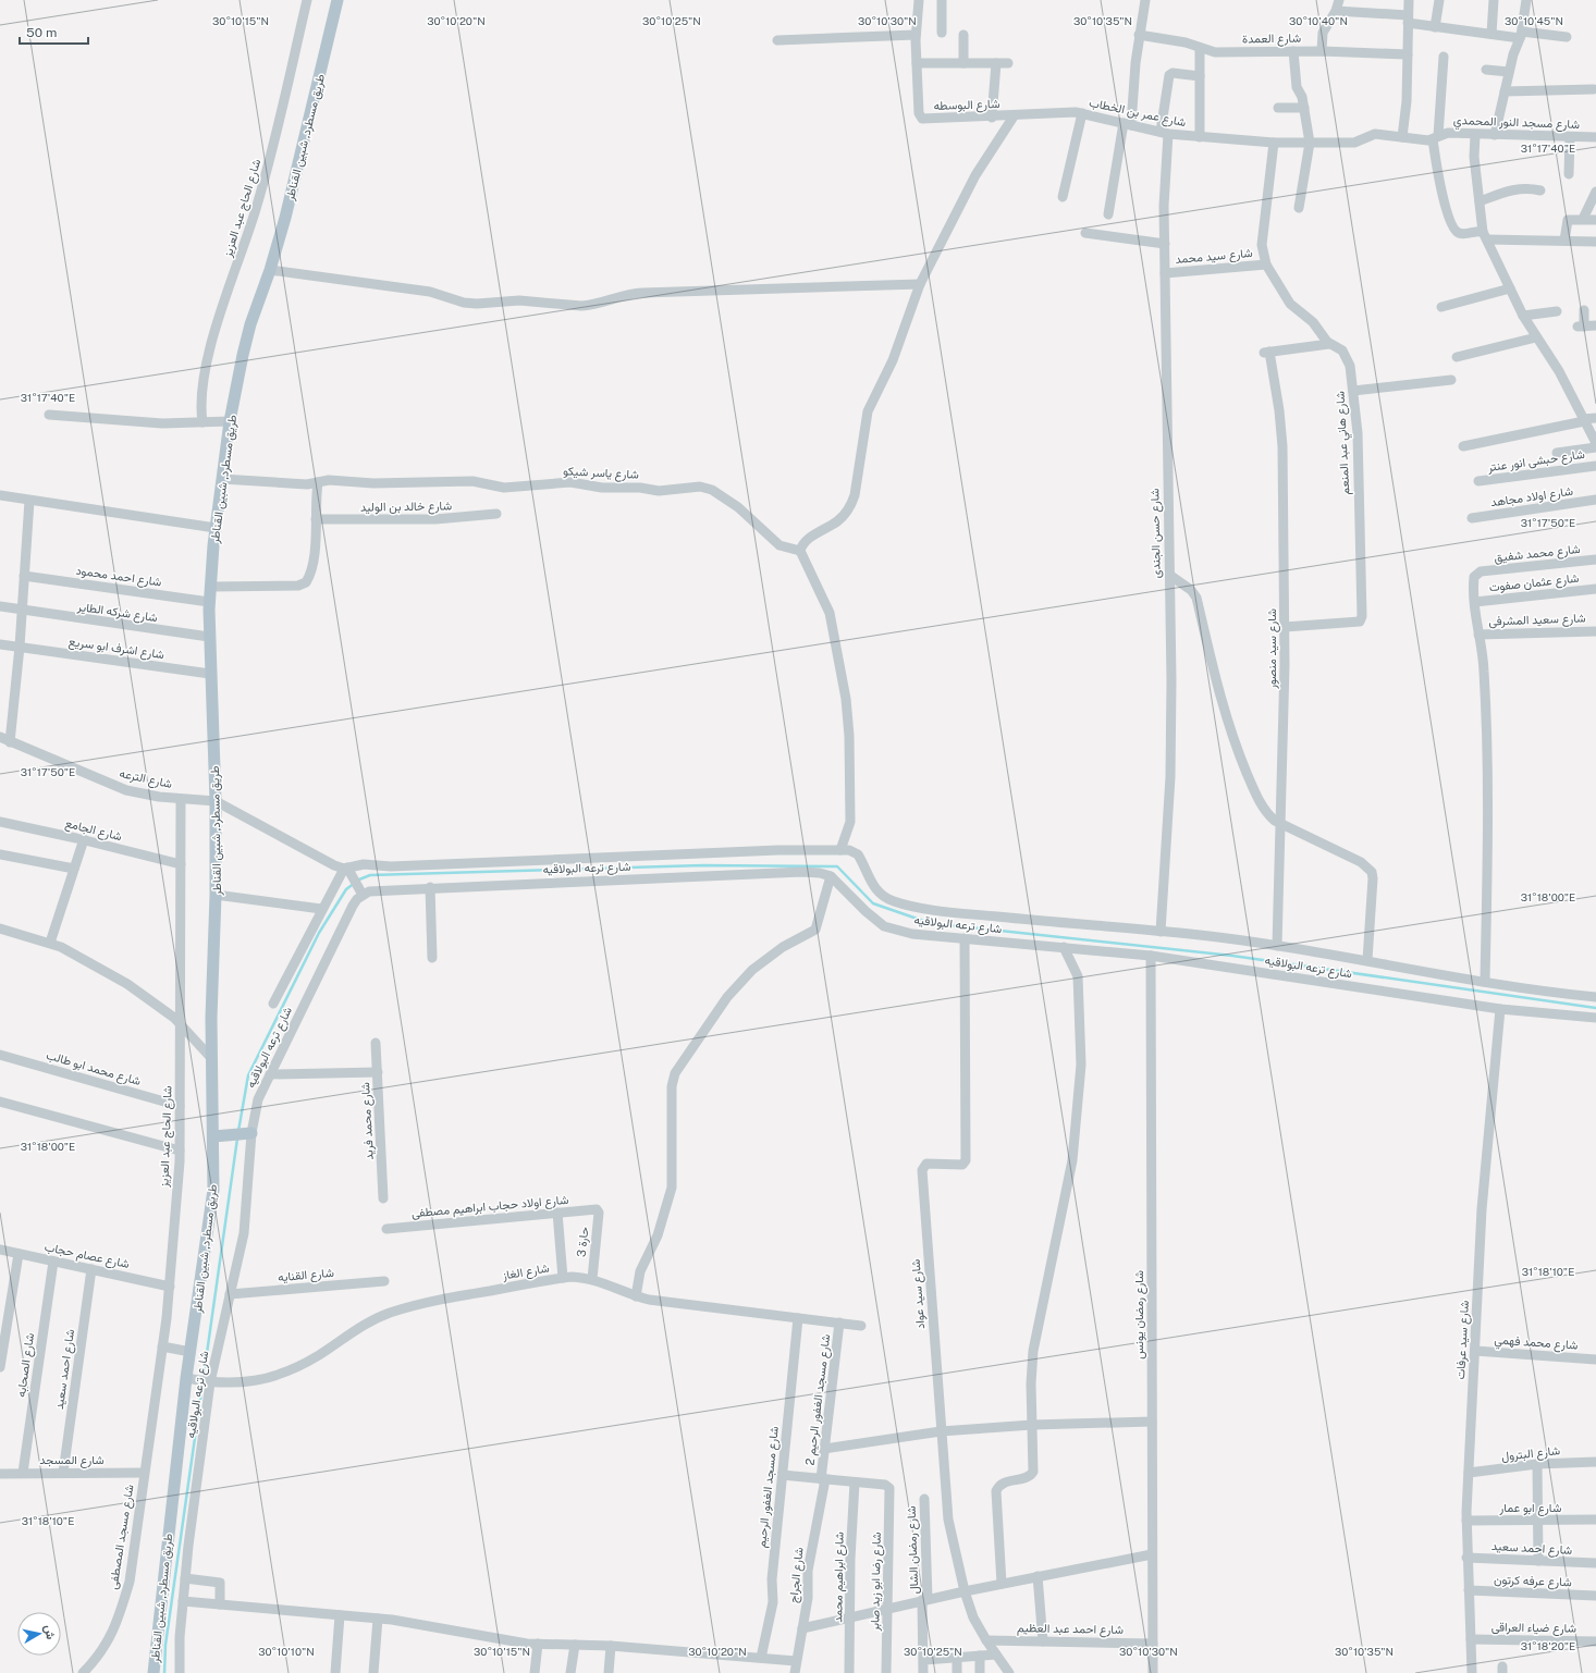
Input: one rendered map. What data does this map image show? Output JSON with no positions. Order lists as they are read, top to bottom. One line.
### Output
{"streets":{"main road":["طريق مسطرد, شبين القناطر"],"street":["شارع العمدة","شارع البوسطه","شارع عمر بن الخطاب","شارع مسجد النور المحمدي","شارع الحاج عبد العزيز","شارع سيد محمد","شارع هاني عبد المنعم","شارع حبشى انور عنتر","شارع ياسر شيكو","شارع اولاد مجاهد","شارع خالد بن الوليد","شارع حسن الجندى","شارع محمد شفيق","شارع احمد محمود","شارع عثمان صفوت","شارع شركه الطاير","شارع سعيد المشرفى","شارع اشرف ابو سريع","شارع سيد منصور","شارع الترعه","شارع الجامع","شارع ترعه البولاقيه","شارع محمد ابو طالب","شارع محمد فريد","شارع اولاد حجاب ابراهيم مصطفى","حارة 3","شارع عصام حجاب","شارع الغاز","شارع القنايه","شارع سيد عواد","شارع رمضان يونس","شارع سيد عرفات","شارع محمد فهمي","شارع الصحابه","شارع احمد سعيد","شارع مسجد الغفور الرحيم 2","شارع البترول","شارع المسجد","شارع مسجد الغفور الرحيم","شارع ابو عمار","شارع مسجد المصطفى","شارع رمضان الشال","شارع الجراج","شارع ابراهيم محمد","شارع عرفه كرتون","شارع رضا ابو زيد صابر","شارع ضياء العراقى","شارع احمد عبد العظيم"]},"crossings":[["شارع البوسطه","شارع عمر بن الخطاب"],["شارع عمر بن الخطاب","شارع مسجد النور المحمدي"],["شارع عمر بن الخطاب","شارع هاني عبد المنعم"],["شارع عمر بن الخطاب","شارع حسن الجندى"],["طريق مسطرد, شبين القناطر","شارع ياسر شيكو"],["طريق مسطرد, شبين القناطر","شارع احمد محمود"],["طريق مسطرد, شبين القناطر","شارع شركه الطاير"],["طريق مسطرد, شبين القناطر","شارع اشرف ابو سريع"],["طريق مسطرد, شبين القناطر","شارع الترعه"],["طريق مسطرد, شبين القناطر","شارع الغاز"],["شارع الحاج عبد العزيز","شارع الترعه"],["شارع الحاج عبد العزيز","شارع الجامع"],["شارع الحاج عبد العزيز","شارع محمد ابو طالب"],["شارع الحاج عبد العزيز","شارع عصام حجاب"],["شارع الحاج عبد العزيز","شارع المسجد"],["شارع الحاج عبد العزيز","شارع مسجد المصطفى"],["شارع سيد محمد","شارع هاني عبد المنعم"],["شارع سيد محمد","شارع حسن الجندى"],["شارع هاني عبد المنعم","شارع سيد منصور"],["شارع حسن الجندى","شارع ترعه البولاقيه"],["شارع محمد شفيق","شارع عثمان صفوت"],["شارع سيد منصور","شارع ترعه البولاقيه"],["شارع ترعه البولاقيه","شارع الغاز"],["شارع ترعه البولاقيه","شارع القنايه"],["شارع ترعه البولاقيه","شارع سيد عواد"],["شارع ترعه البولاقيه","شارع رمضان يونس"],["شارع ترعه البولاقيه","شارع سيد عرفات"],["شارع اولاد حجاب ابراهيم مصطفى","حارة 3"],["حارة 3","شارع الغاز"],["شارع عصام حجاب","شارع الصحابه"],["شارع عصام حجاب","شارع احمد سعيد"],["شارع الغاز","شارع مسجد الغفور الرحيم 2"],["شارع الغاز","شارع مسجد الغفور الرحيم"],["شارع سيد عواد","شارع احمد عبد العظيم"],["شارع رمضان يونس","شارع احمد عبد العظيم"],["شارع سيد عرفات","شارع محمد فهمي"],["شارع سيد عرفات","شارع احمد سعيد"],["شارع سيد عرفات","شارع البترول"],["شارع سيد عرفات","شارع ابو عمار"],["شارع سيد عرفات","شارع عرفه كرتون"],["شارع سيد عرفات","شارع ضياء العراقى"],["شارع الصحابه","شارع المسجد"],["شارع احمد سعيد","شارع المسجد"],["شارع مسجد الغفور الرحيم 2","شارع الجراج"],["شارع المسجد","شارع مسجد المصطفى"],["شارع ابراهيم محمد","شارع رضا ابو زيد صابر"]],"scale_bar":"50 m","north":"right","coordinates":["30°10'45\"N","30°10'15\"N","30°10'20\"N","30°10'25\"N","30°10'30\"N","30°10'35\"N","30°10'40\"N","31°17'40\"E","31°17'50\"E","31°18'00\"E","31°18'10\"E","31°18'20\"E","30°10'10\"N"]}
